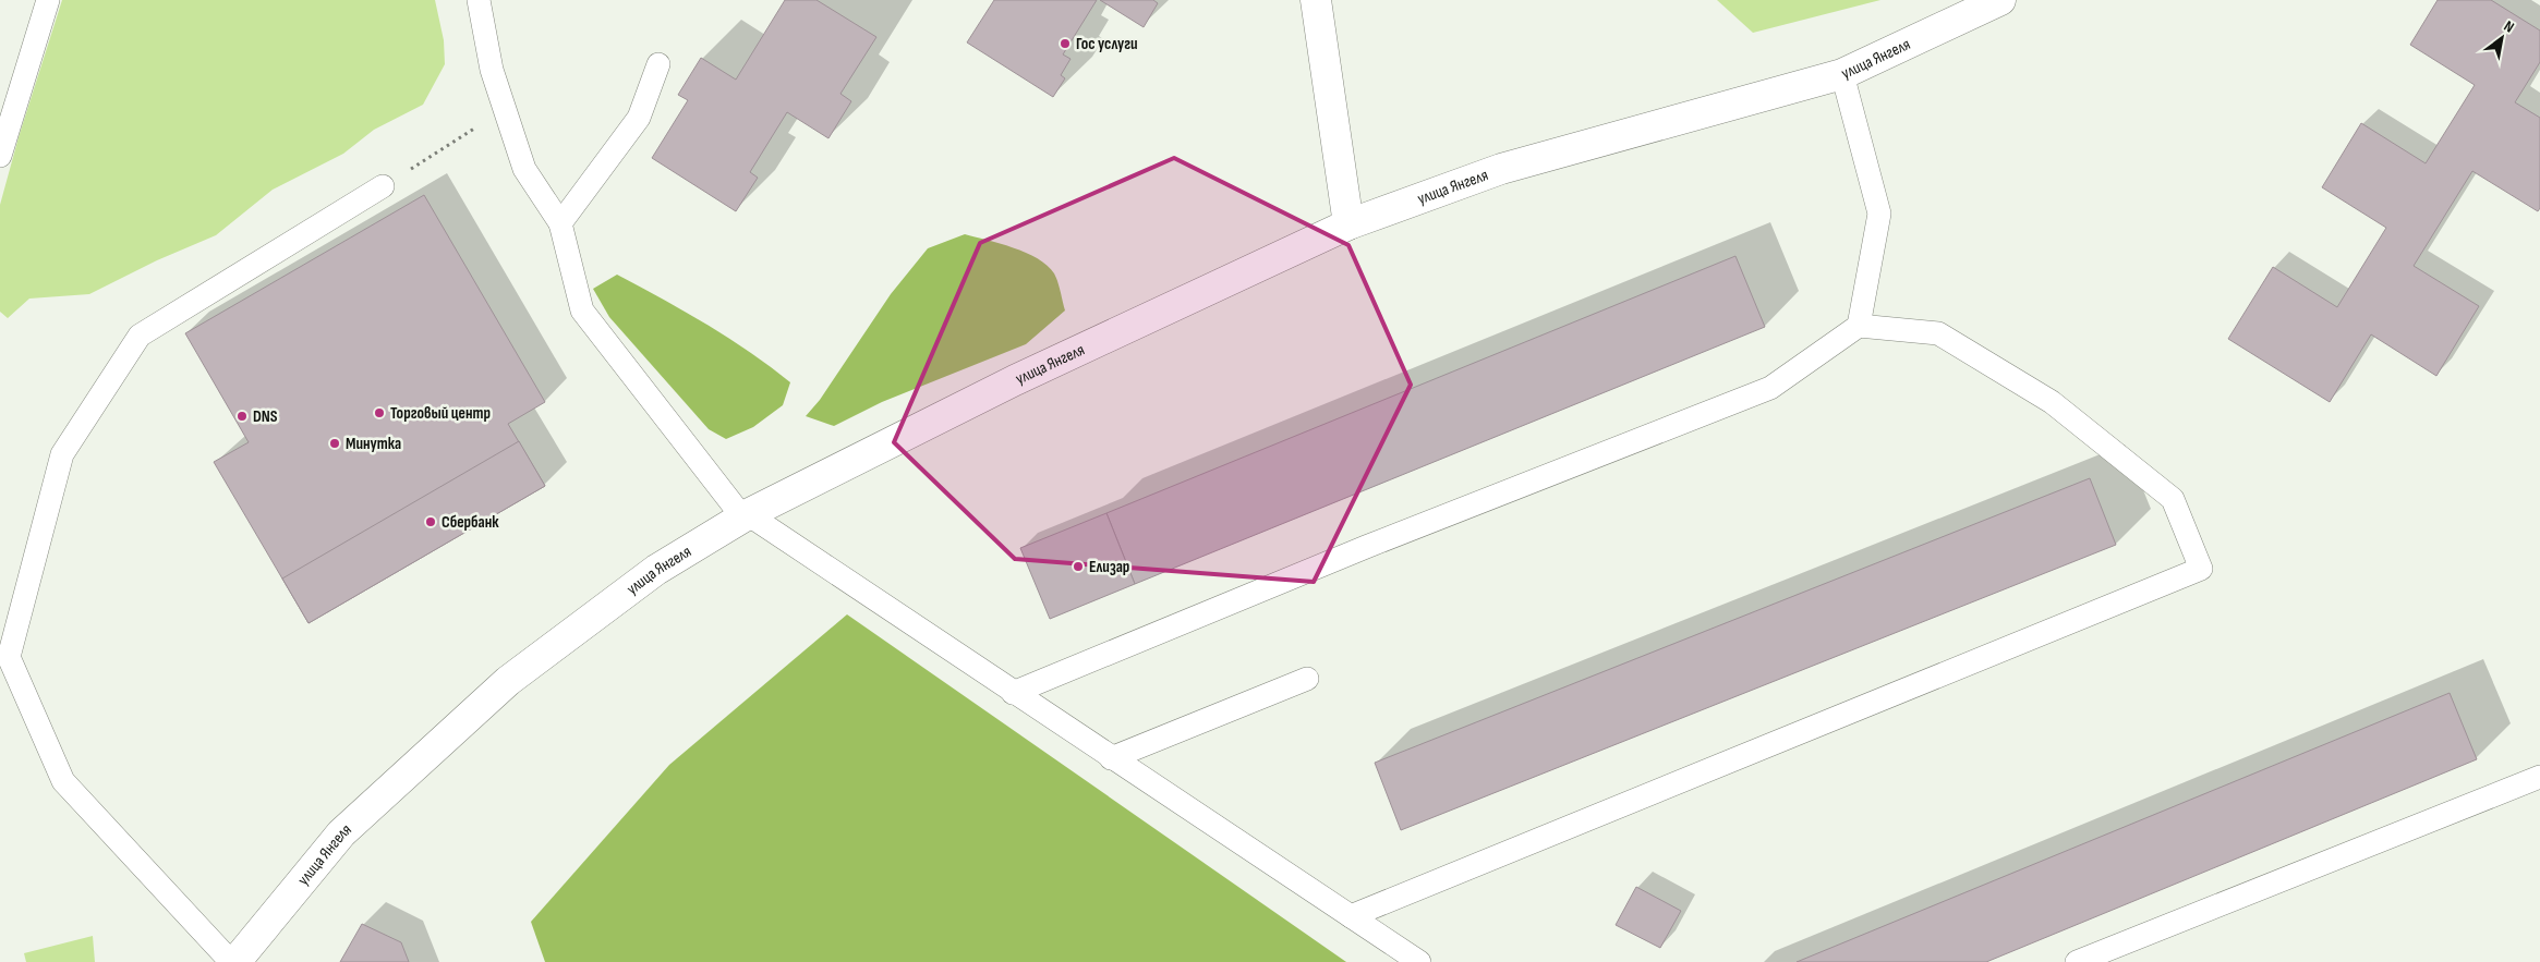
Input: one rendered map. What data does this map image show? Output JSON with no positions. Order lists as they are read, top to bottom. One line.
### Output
{"streets":{"street":["улица Янгеля"]},"places":["Гос услуги","Торговый центр","DNS","Минутка","Сбербанк","Елизар"],"north":"top right"}
